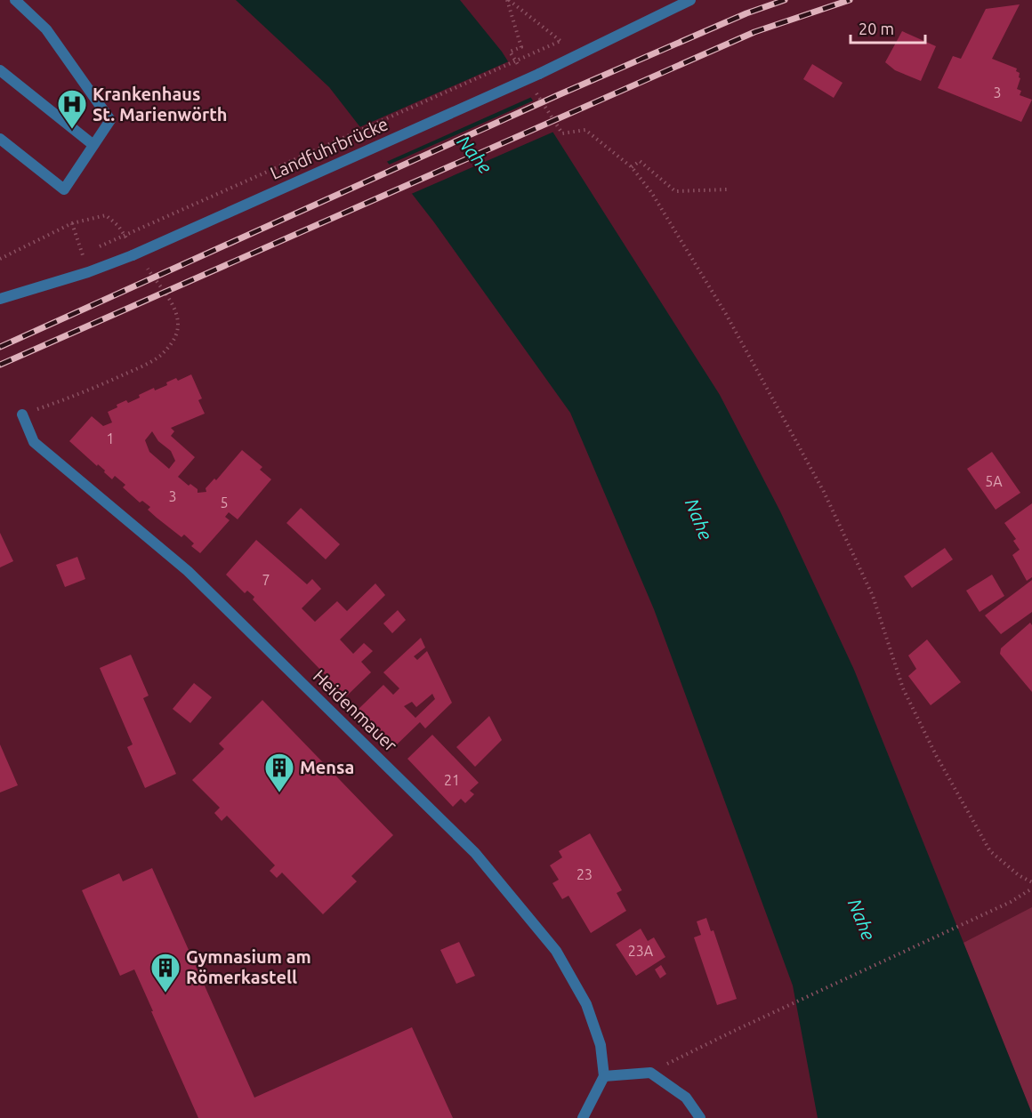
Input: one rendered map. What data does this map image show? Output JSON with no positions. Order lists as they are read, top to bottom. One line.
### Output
{"streets":{"street":["Landfuhrbrücke","Heidenmauer"]},"water":["Nahe"],"places":{"hospital":["Krankenhaus St. Marienwörth"],"building":["Mensa","Gymnasium am Römerkastell"]},"house_numbers":["3","1","5A","3","5","7","21","23","23A"],"scale_bar":"20 m"}
